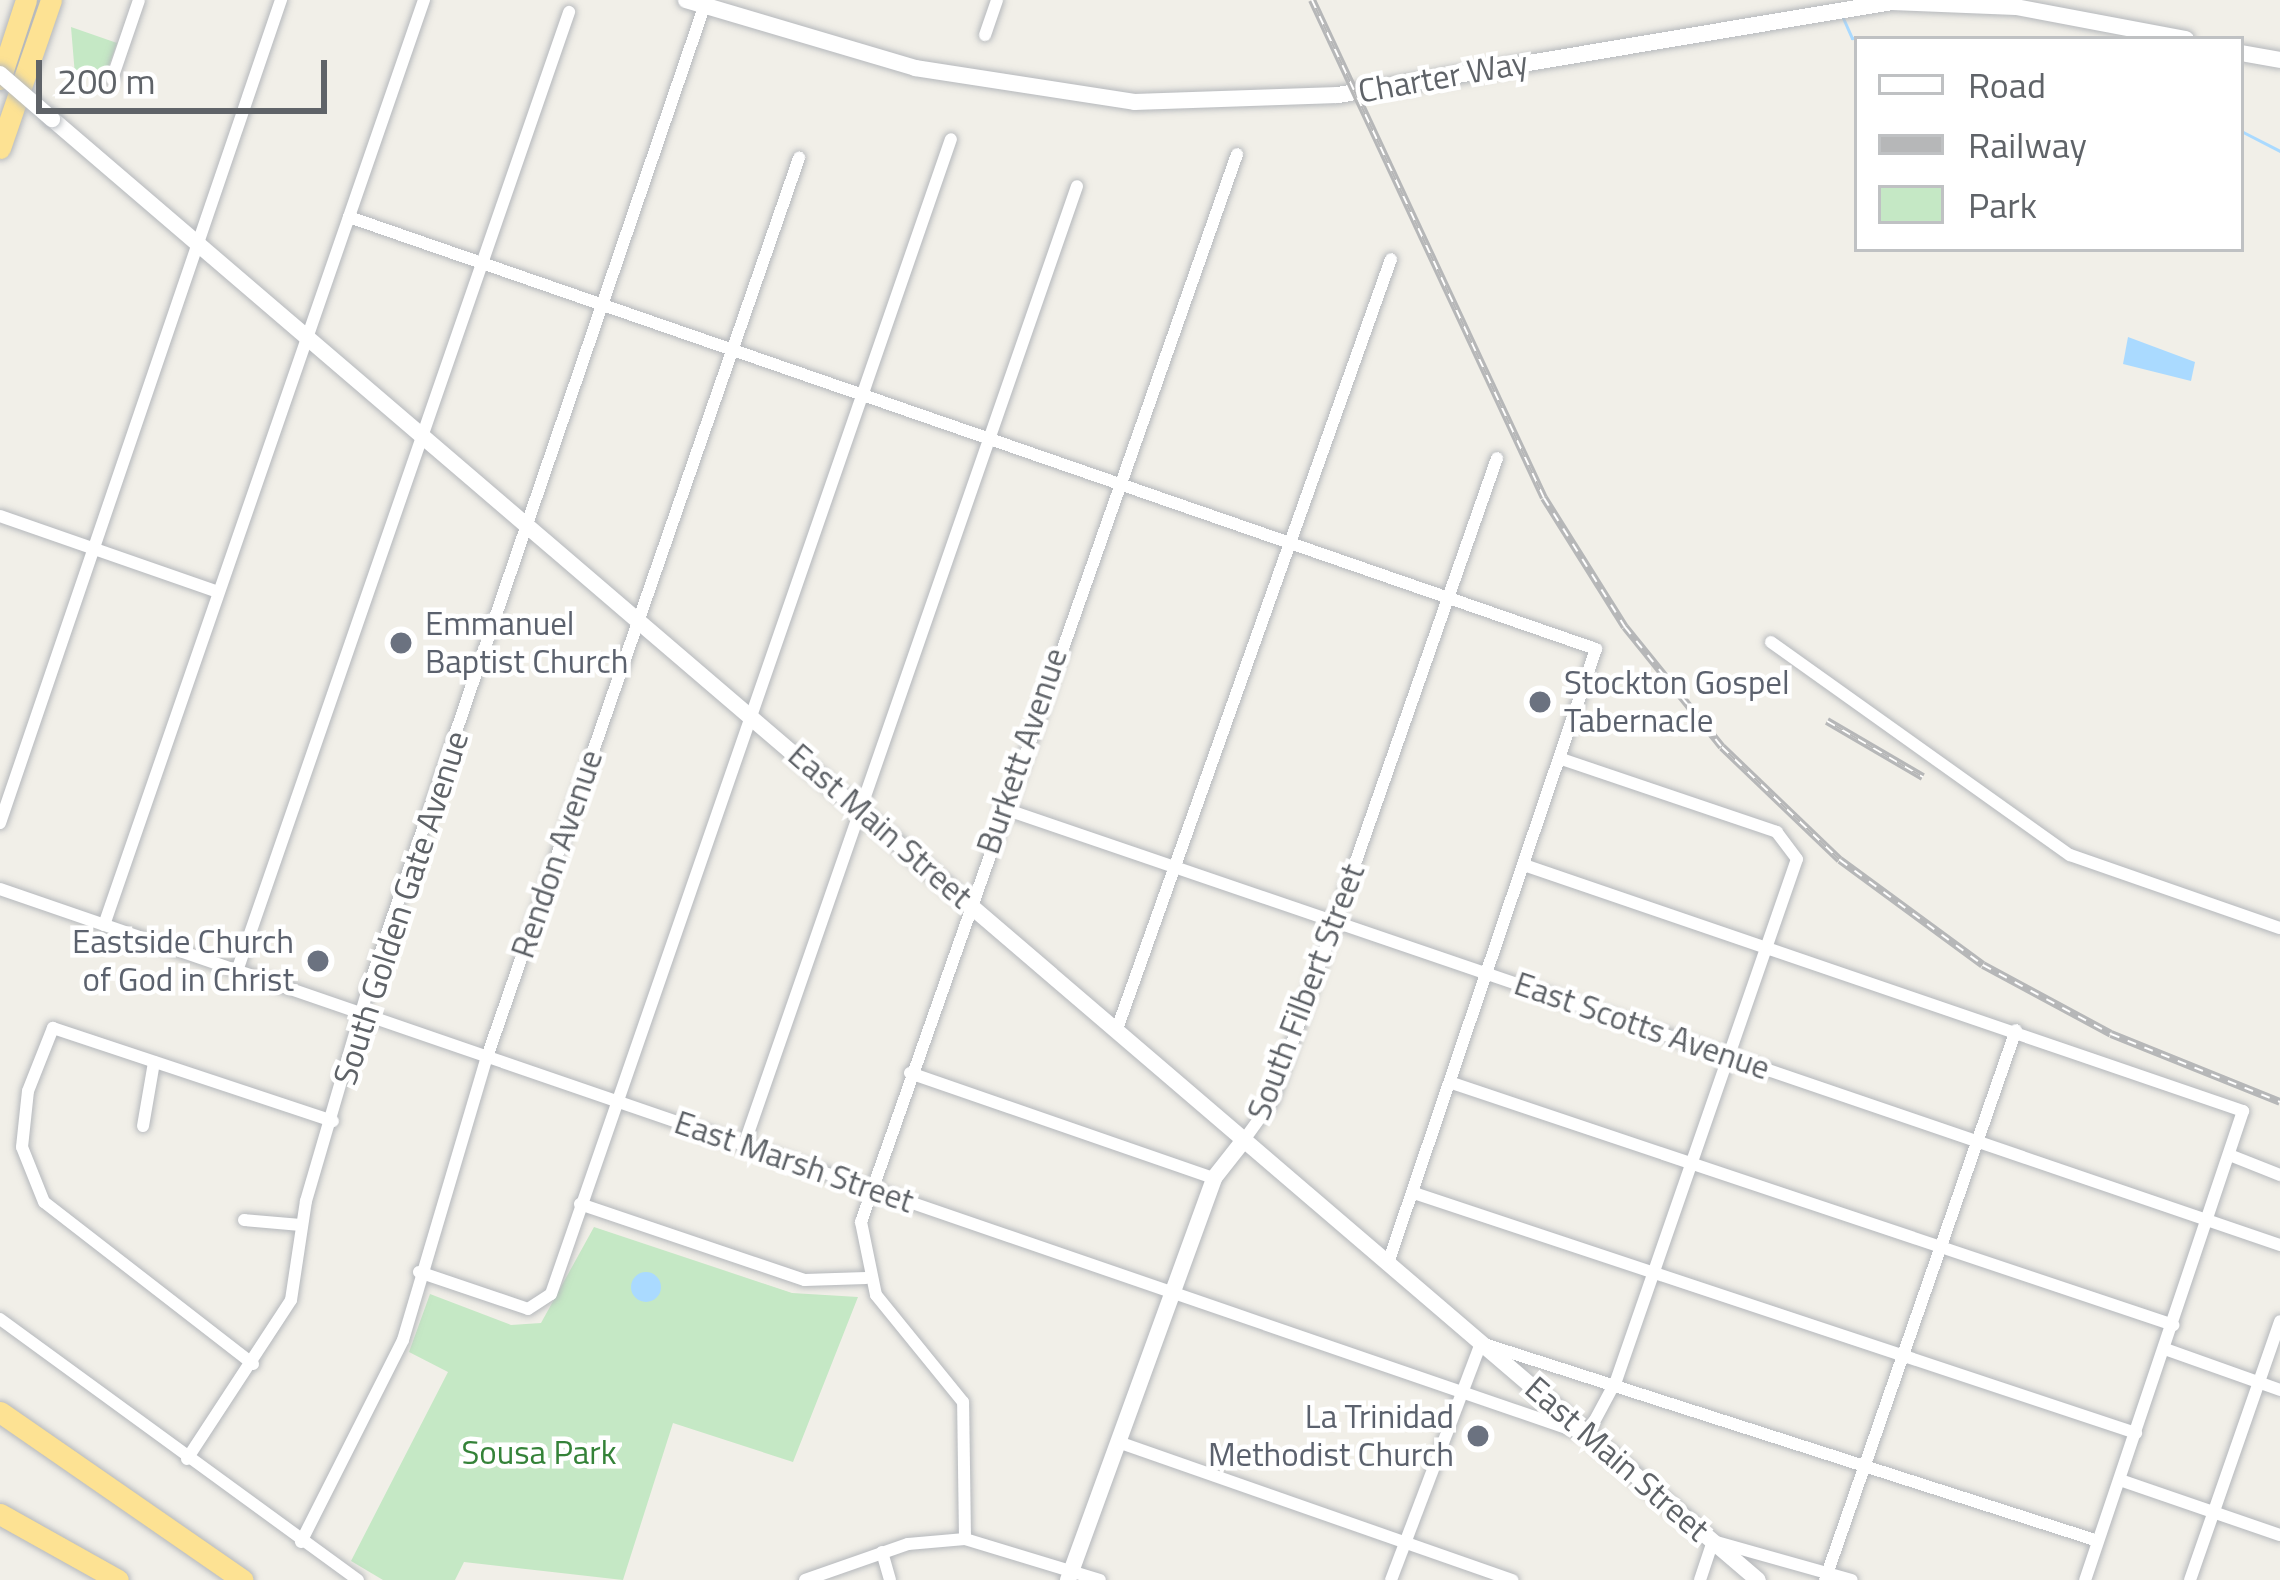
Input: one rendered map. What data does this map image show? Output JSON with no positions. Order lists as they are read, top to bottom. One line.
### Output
{"streets":{"main road":["Charter Way","East Main Street","South Filbert Street"],"street":["Burkett Avenue","Rendon Avenue","South Golden Gate Avenue","East Scotts Avenue","East Marsh Street"]},"crossings":[["Charter Way","South Golden Gate Avenue"],["Burkett Avenue","East Main Street"],["Burkett Avenue","East Scotts Avenue"],["Burkett Avenue","East Marsh Street"],["East Main Street","Rendon Avenue"],["East Main Street","South Golden Gate Avenue"],["East Main Street","South Filbert Street"],["East Main Street","East Marsh Street"],["Rendon Avenue","East Marsh Street"],["South Golden Gate Avenue","East Marsh Street"],["South Filbert Street","East Scotts Avenue"],["South Filbert Street","East Marsh Street"]],"parks":["Sousa Park"],"places":["Emmanuel Baptist Church","Stockton Gospel Tabernacle","Eastside Church of God in Christ","La Trinidad Methodist Church"],"legend":["Road","Railway","Park"],"scale_bar":"200 m"}
